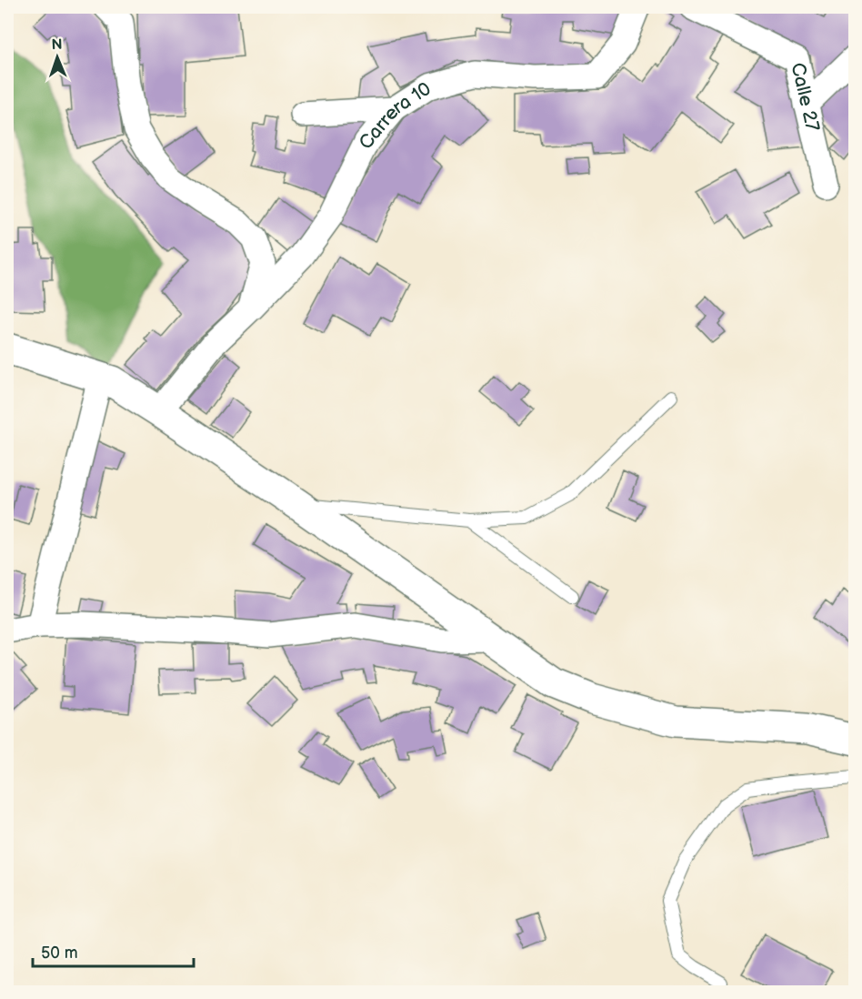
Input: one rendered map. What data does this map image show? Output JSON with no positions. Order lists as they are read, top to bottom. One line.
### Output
{"streets":{"street":["Calle 27","Carrera 10"]},"scale_bar":"50 m","north":"top"}
